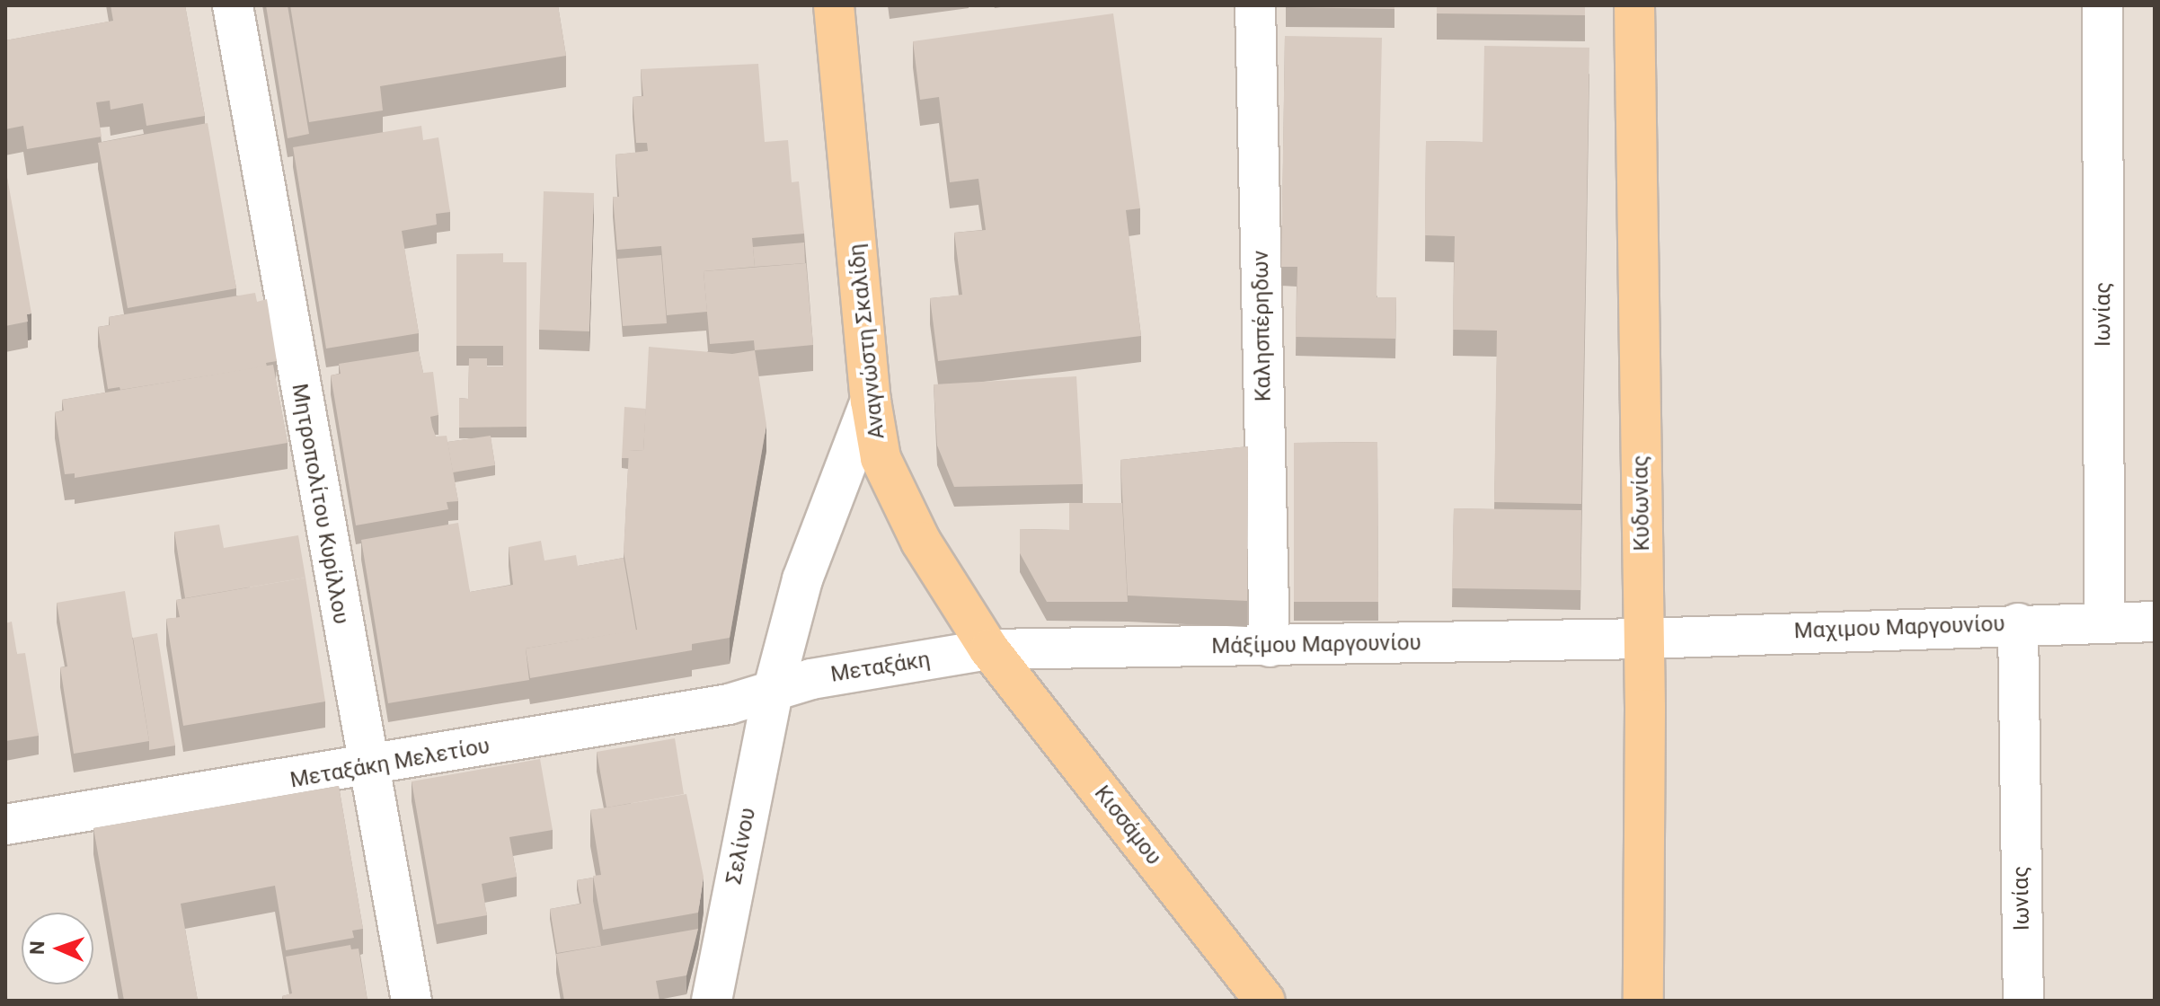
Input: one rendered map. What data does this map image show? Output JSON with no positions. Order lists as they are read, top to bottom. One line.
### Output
{"streets":{"main road":["Αναγνώστη Σκαλίδη","Κυδωνίας","Κισσάμου"],"street":["Ιωνίας","Καλησπέρηδων","Μητροπολίτου Κυρίλλου","Μαχιμου Mαργουνίου","Μάξίμου Mαργουνίου","Μεταξάκη","Μεταξάκη Μελετίου","Σελίνου"]},"crossings":[["Ιωνίας","Μαχιμου Mαργουνίου"],["Καλησπέρηδων","Μάξίμου Mαργουνίου"],["Αναγνώστη Σκαλίδη","Μάξίμου Mαργουνίου"],["Αναγνώστη Σκαλίδη","Μεταξάκη"],["Αναγνώστη Σκαλίδη","Κισσάμου"],["Αναγνώστη Σκαλίδη","Σελίνου"],["Κυδωνίας","Μαχιμου Mαργουνίου"],["Κυδωνίας","Μάξίμου Mαργουνίου"],["Μητροπολίτου Κυρίλλου","Μεταξάκη Μελετίου"],["Μαχιμου Mαργουνίου","Μάξίμου Mαργουνίου"],["Μάξίμου Mαργουνίου","Μεταξάκη"],["Μάξίμου Mαργουνίου","Κισσάμου"],["Μεταξάκη","Μεταξάκη Μελετίου"],["Μεταξάκη","Κισσάμου"],["Μεταξάκη","Σελίνου"],["Μεταξάκη Μελετίου","Σελίνου"]],"north":"left"}
